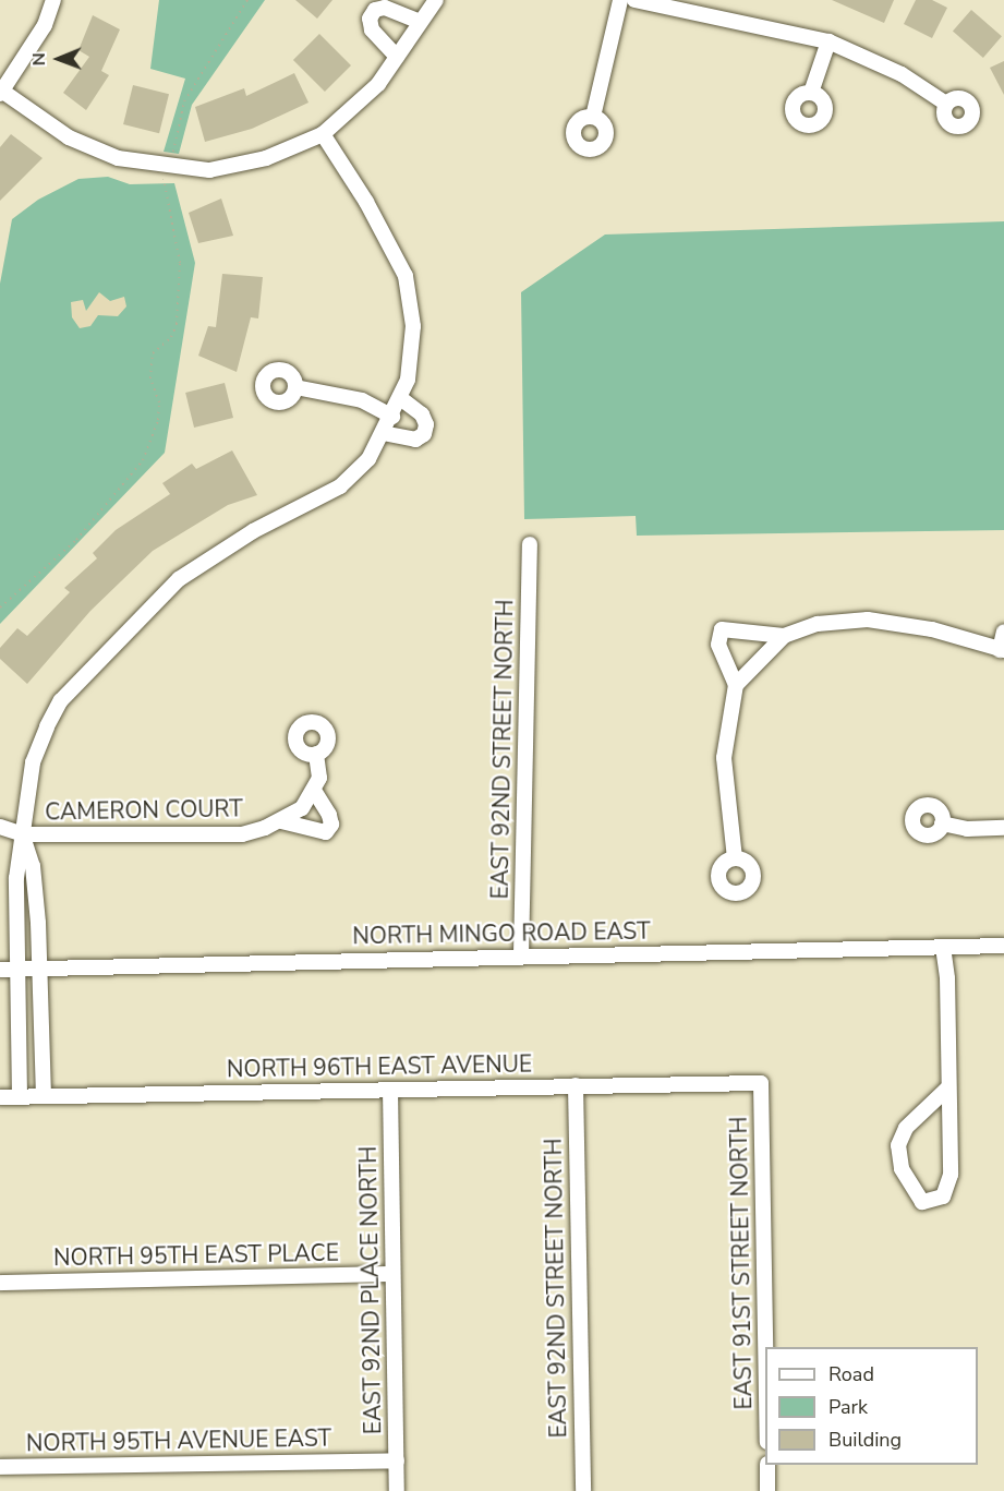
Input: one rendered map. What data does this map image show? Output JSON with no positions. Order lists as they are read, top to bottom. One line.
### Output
{"streets":{"street":["EAST 92ND STREET NORTH","CAMERON COURT","NORTH MINGO ROAD EAST","NORTH 96TH EAST AVENUE","NORTH 95TH EAST PLACE","EAST 91ST STREET NORTH","EAST 92ND PLACE NORTH","NORTH 95TH AVENUE EAST"]},"crossings":[["EAST 92ND STREET NORTH","NORTH MINGO ROAD EAST"],["EAST 92ND STREET NORTH","NORTH 96TH EAST AVENUE"],["NORTH 96TH EAST AVENUE","EAST 91ST STREET NORTH"],["NORTH 96TH EAST AVENUE","EAST 92ND PLACE NORTH"],["NORTH 95TH EAST PLACE","EAST 92ND PLACE NORTH"],["EAST 92ND PLACE NORTH","NORTH 95TH AVENUE EAST"]],"legend":["Road","Park","Building"],"north":"left"}
